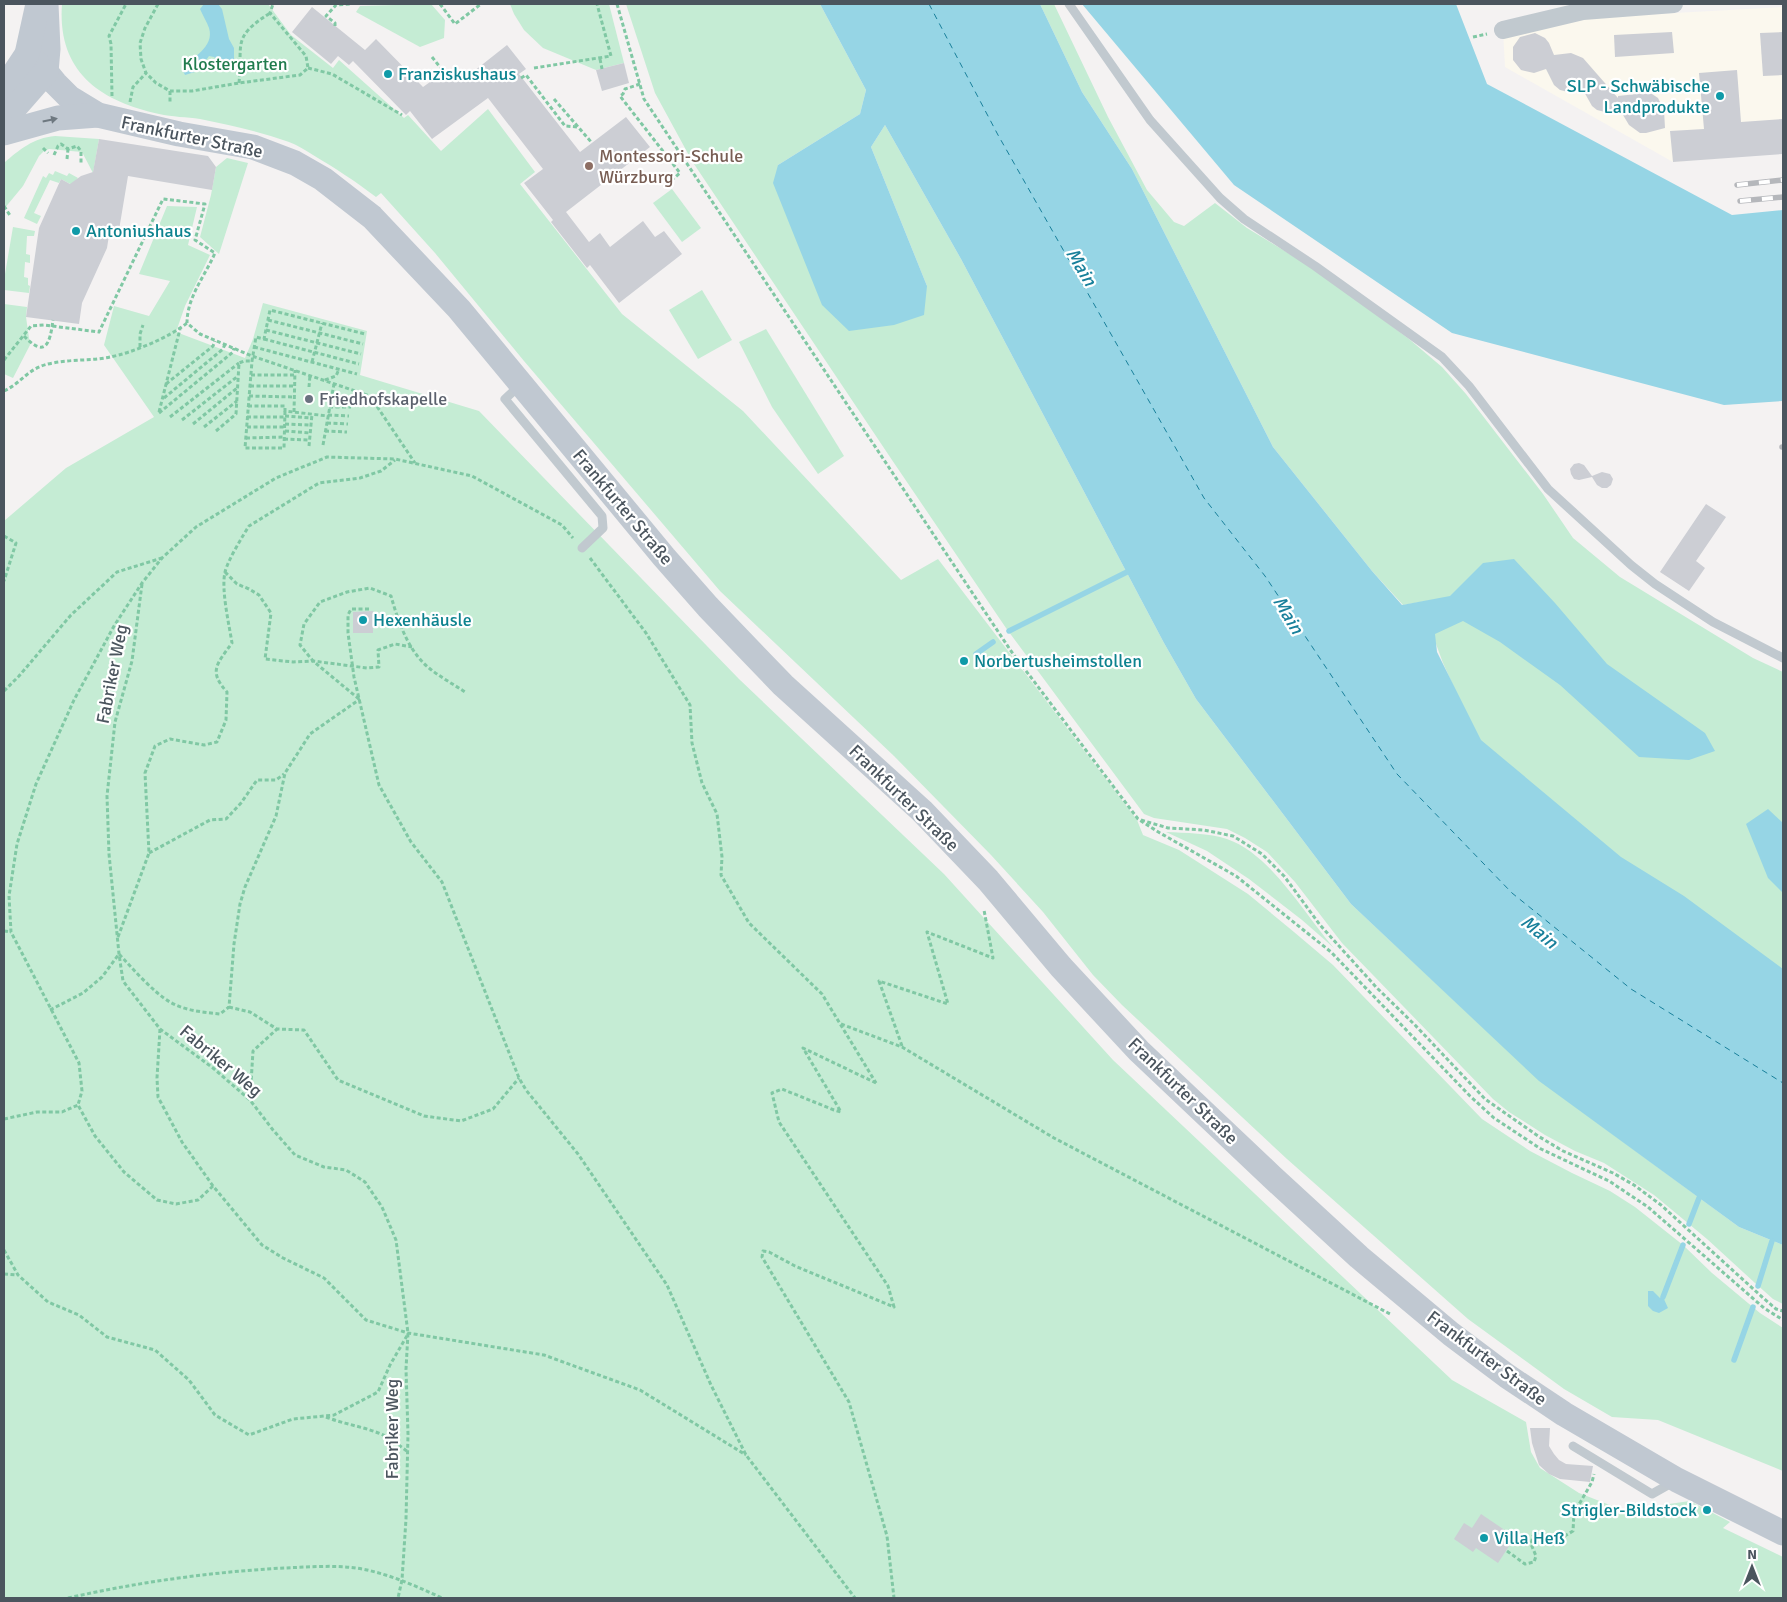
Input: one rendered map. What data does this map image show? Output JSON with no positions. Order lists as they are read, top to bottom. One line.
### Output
{"streets":{"main road":["Frankfurter Straße"],"path":["Fabriker Weg"]},"water":["Main"],"parks":["Klostergarten"],"places":["Franziskushaus","SLP - Schwäbische Landprodukte","Montessori-Schule Würzburg","Antoniushaus","Friedhofskapelle","Hexenhäusle","Norbertusheimstollen","Strigler-Bildstock","Villa Heß"],"north":"top"}
